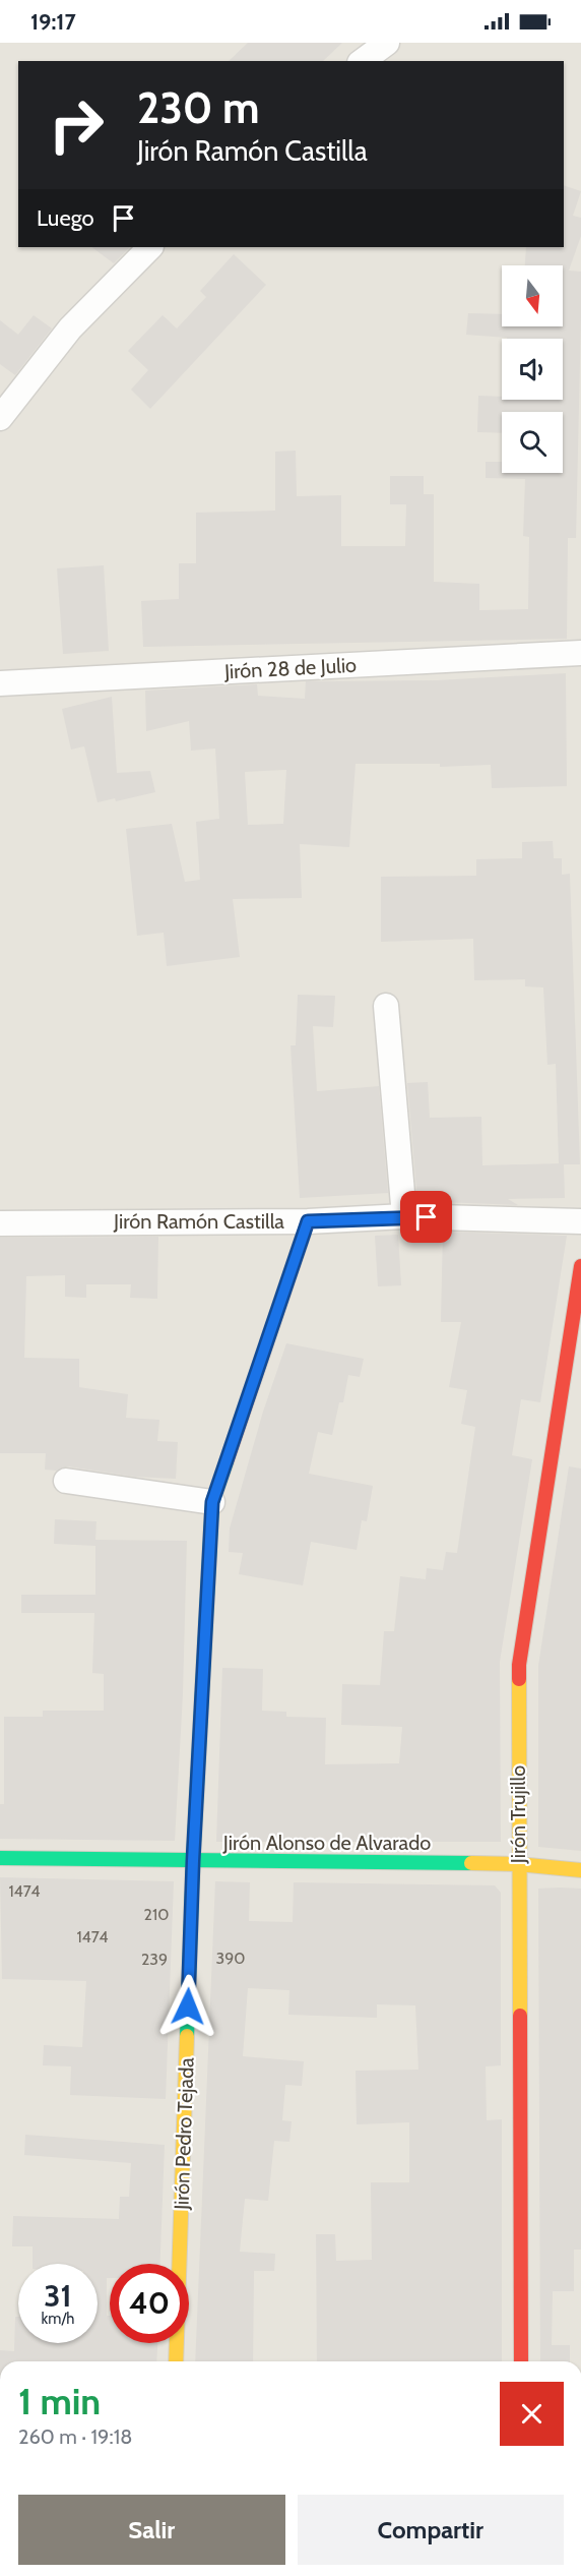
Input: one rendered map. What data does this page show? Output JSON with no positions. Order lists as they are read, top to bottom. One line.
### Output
{"streets":{"street":["Jirón 28 de Julio","Jirón Ramón Castilla","Jirón Trujillo","Jirón Alonso de Alvarado","Jirón Pedro Tejada"]},"crossings":[["Jirón Ramón Castilla","Jirón Pedro Tejada"],["Jirón Trujillo","Jirón Alonso de Alvarado"],["Jirón Alonso de Alvarado","Jirón Pedro Tejada"]],"house_numbers":["1474","210","1474","390","239"],"north":"bottom","page":{"status":"19:17","turn":["230 m","Jirón Ramón Castilla"],"then":"Luego","speed":"31 km/h","limit":"40","heading":["1 min","260 m · 19:18"],"buttons":["Salir","Compartir"]}}
